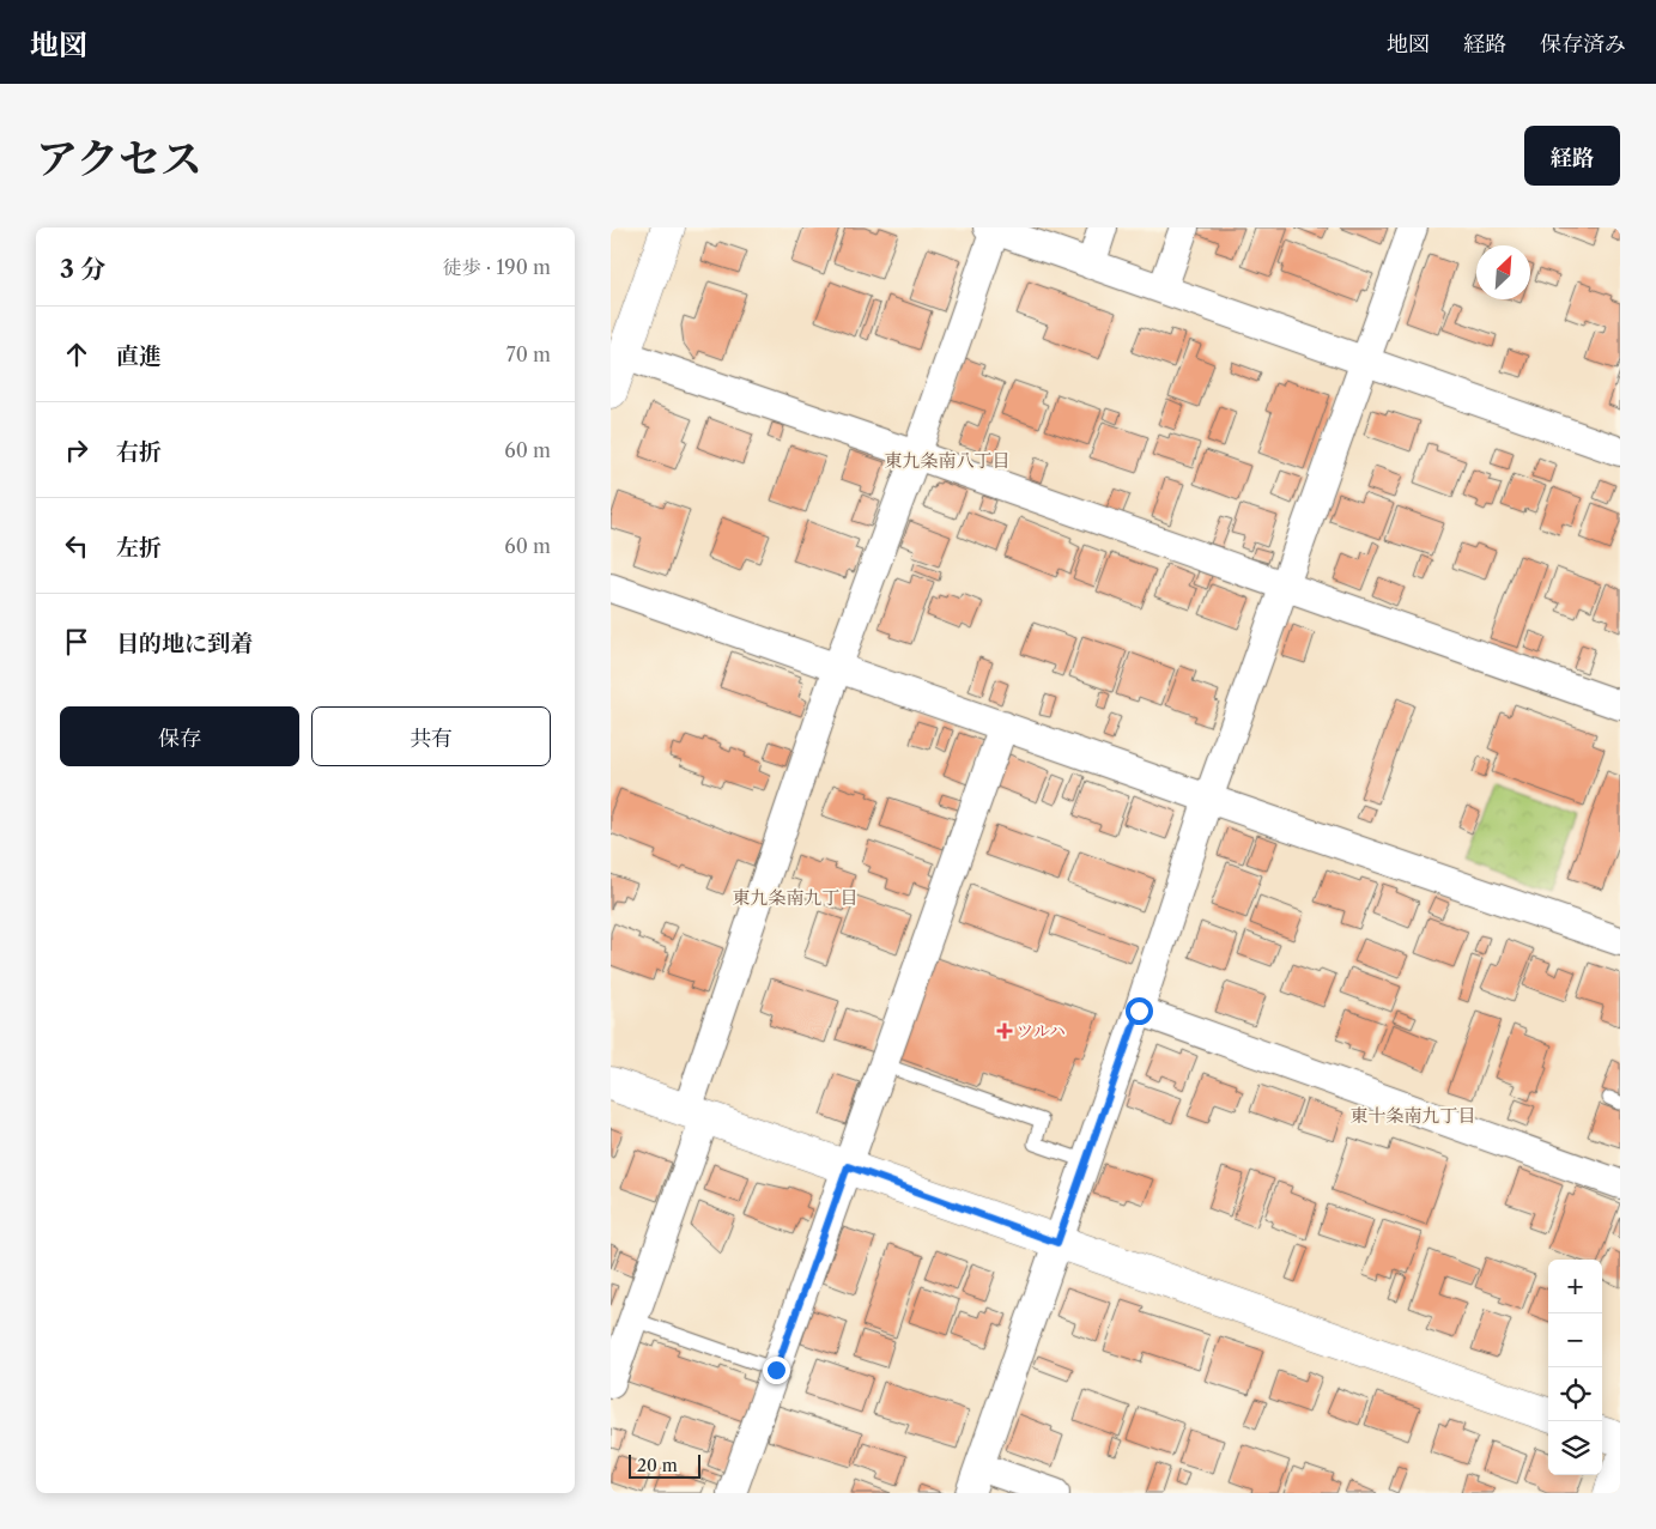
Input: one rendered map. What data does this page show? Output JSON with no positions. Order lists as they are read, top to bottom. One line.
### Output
{"districts":["東九条南八丁目","東九条南九丁目","東十条南九丁目"],"places":{"health":["ツルハ"]},"scale_bar":"20 m","north":"top right","page":{"header":"地図","nav":["地図","経路","保存済み"],"title":"アクセス","buttons":["経路",["保存","共有"]],"heading":["3 分","徒歩 · 190 m"],"list":[["直進","70 m"],["右折","60 m"],["左折","60 m"],"目的地に到着"],"map_buttons":["+","−"],"scale":"20 m"}}
